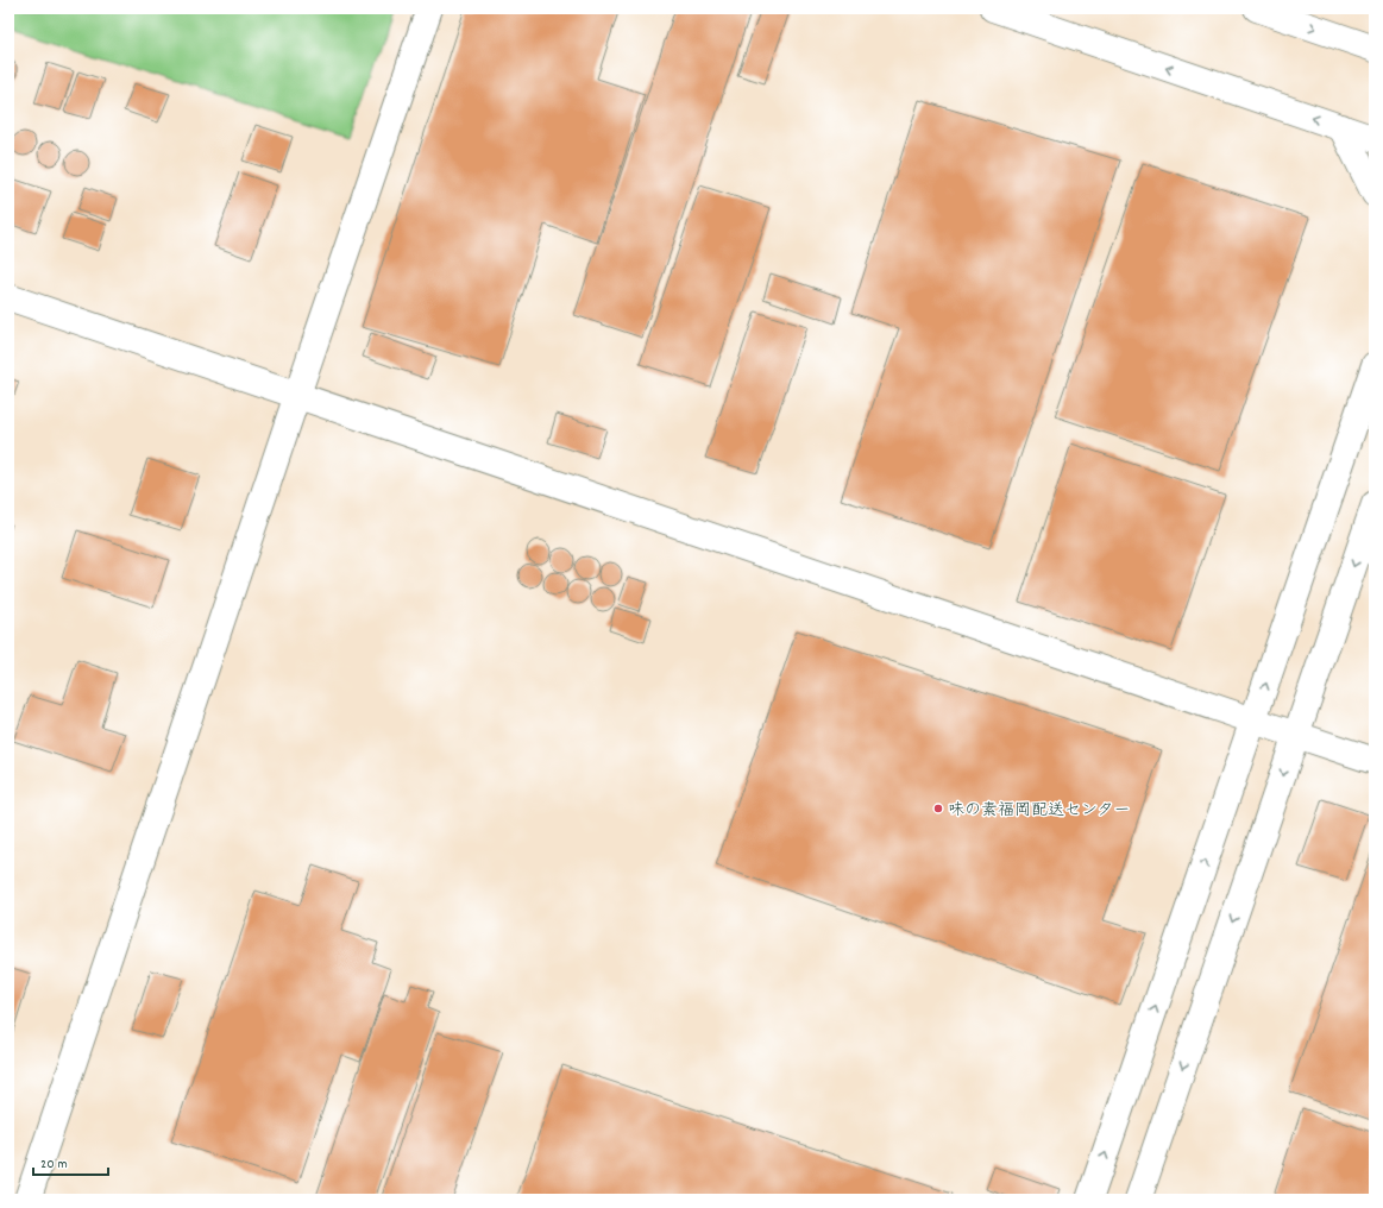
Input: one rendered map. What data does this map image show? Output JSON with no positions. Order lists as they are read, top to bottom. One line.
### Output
{"places":["味の素福岡配送センター"],"scale_bar":"20 m"}
